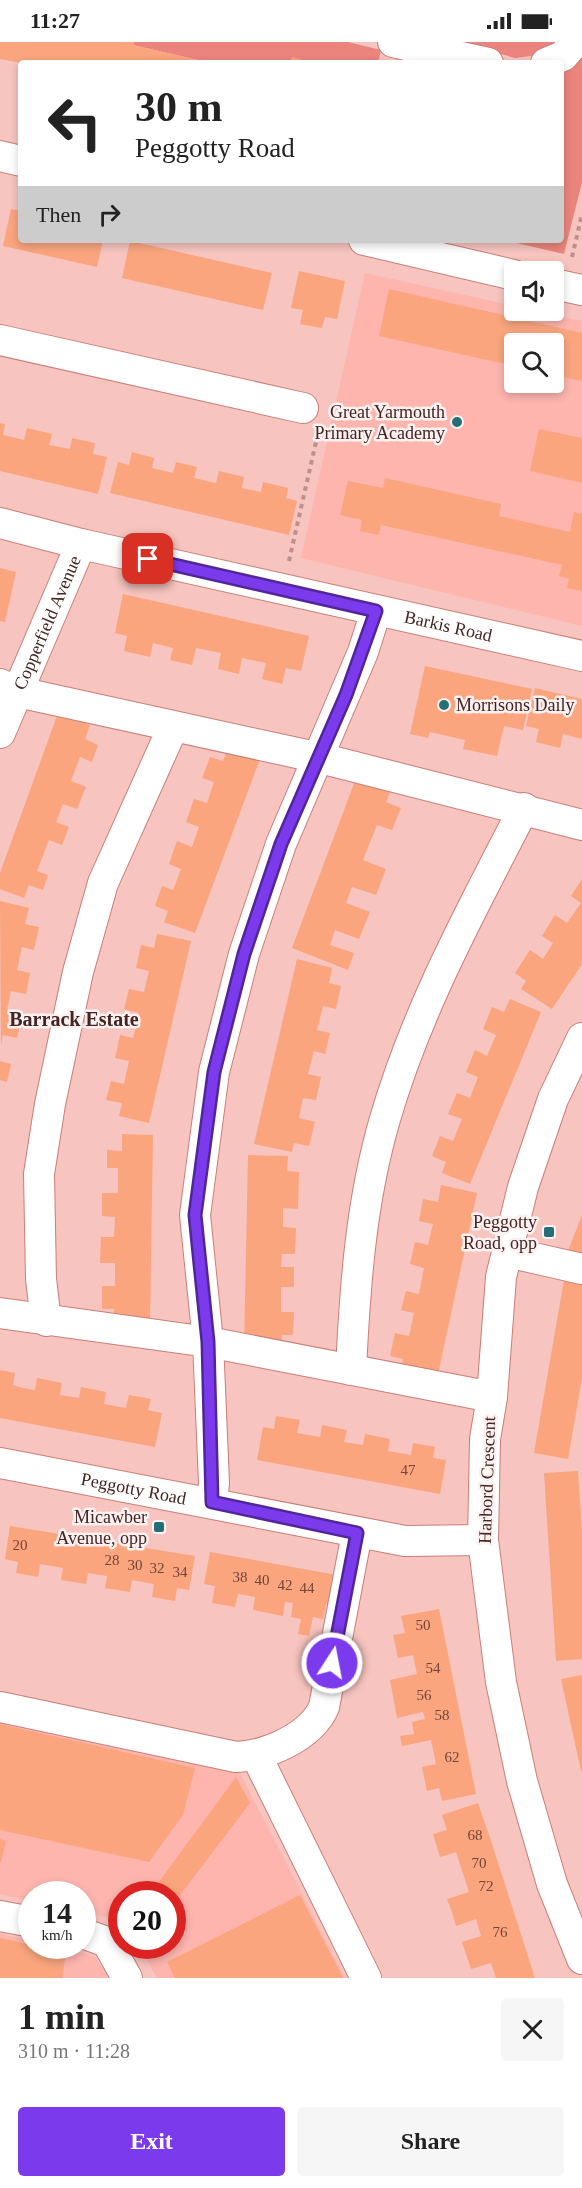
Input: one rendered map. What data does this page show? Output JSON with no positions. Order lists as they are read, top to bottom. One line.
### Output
{"streets":{"street":["Copperfield Avenue","Barkis Road","Harbord Crescent","Peggotty Road"]},"crossings":[["Copperfield Avenue","Barkis Road"],["Harbord Crescent","Peggotty Road"]],"districts":["Barrack Estate"],"places":{"other":["Great Yarmouth Primary Academy","Morrisons Daily"],"transit":["Peggotty Road, opp","Micawber Avenue, opp"]},"house_numbers":["47","20","28","30","32","34","38","40","42","44","50","54","56","58","62","68","70","72","76"],"page":{"status":"11:27","turn":["30 m","Peggotty Road"],"then":"Then","speed":"14 km/h","limit":"20","heading":["1 min","310 m · 11:28"],"buttons":["Exit","Share"]}}
